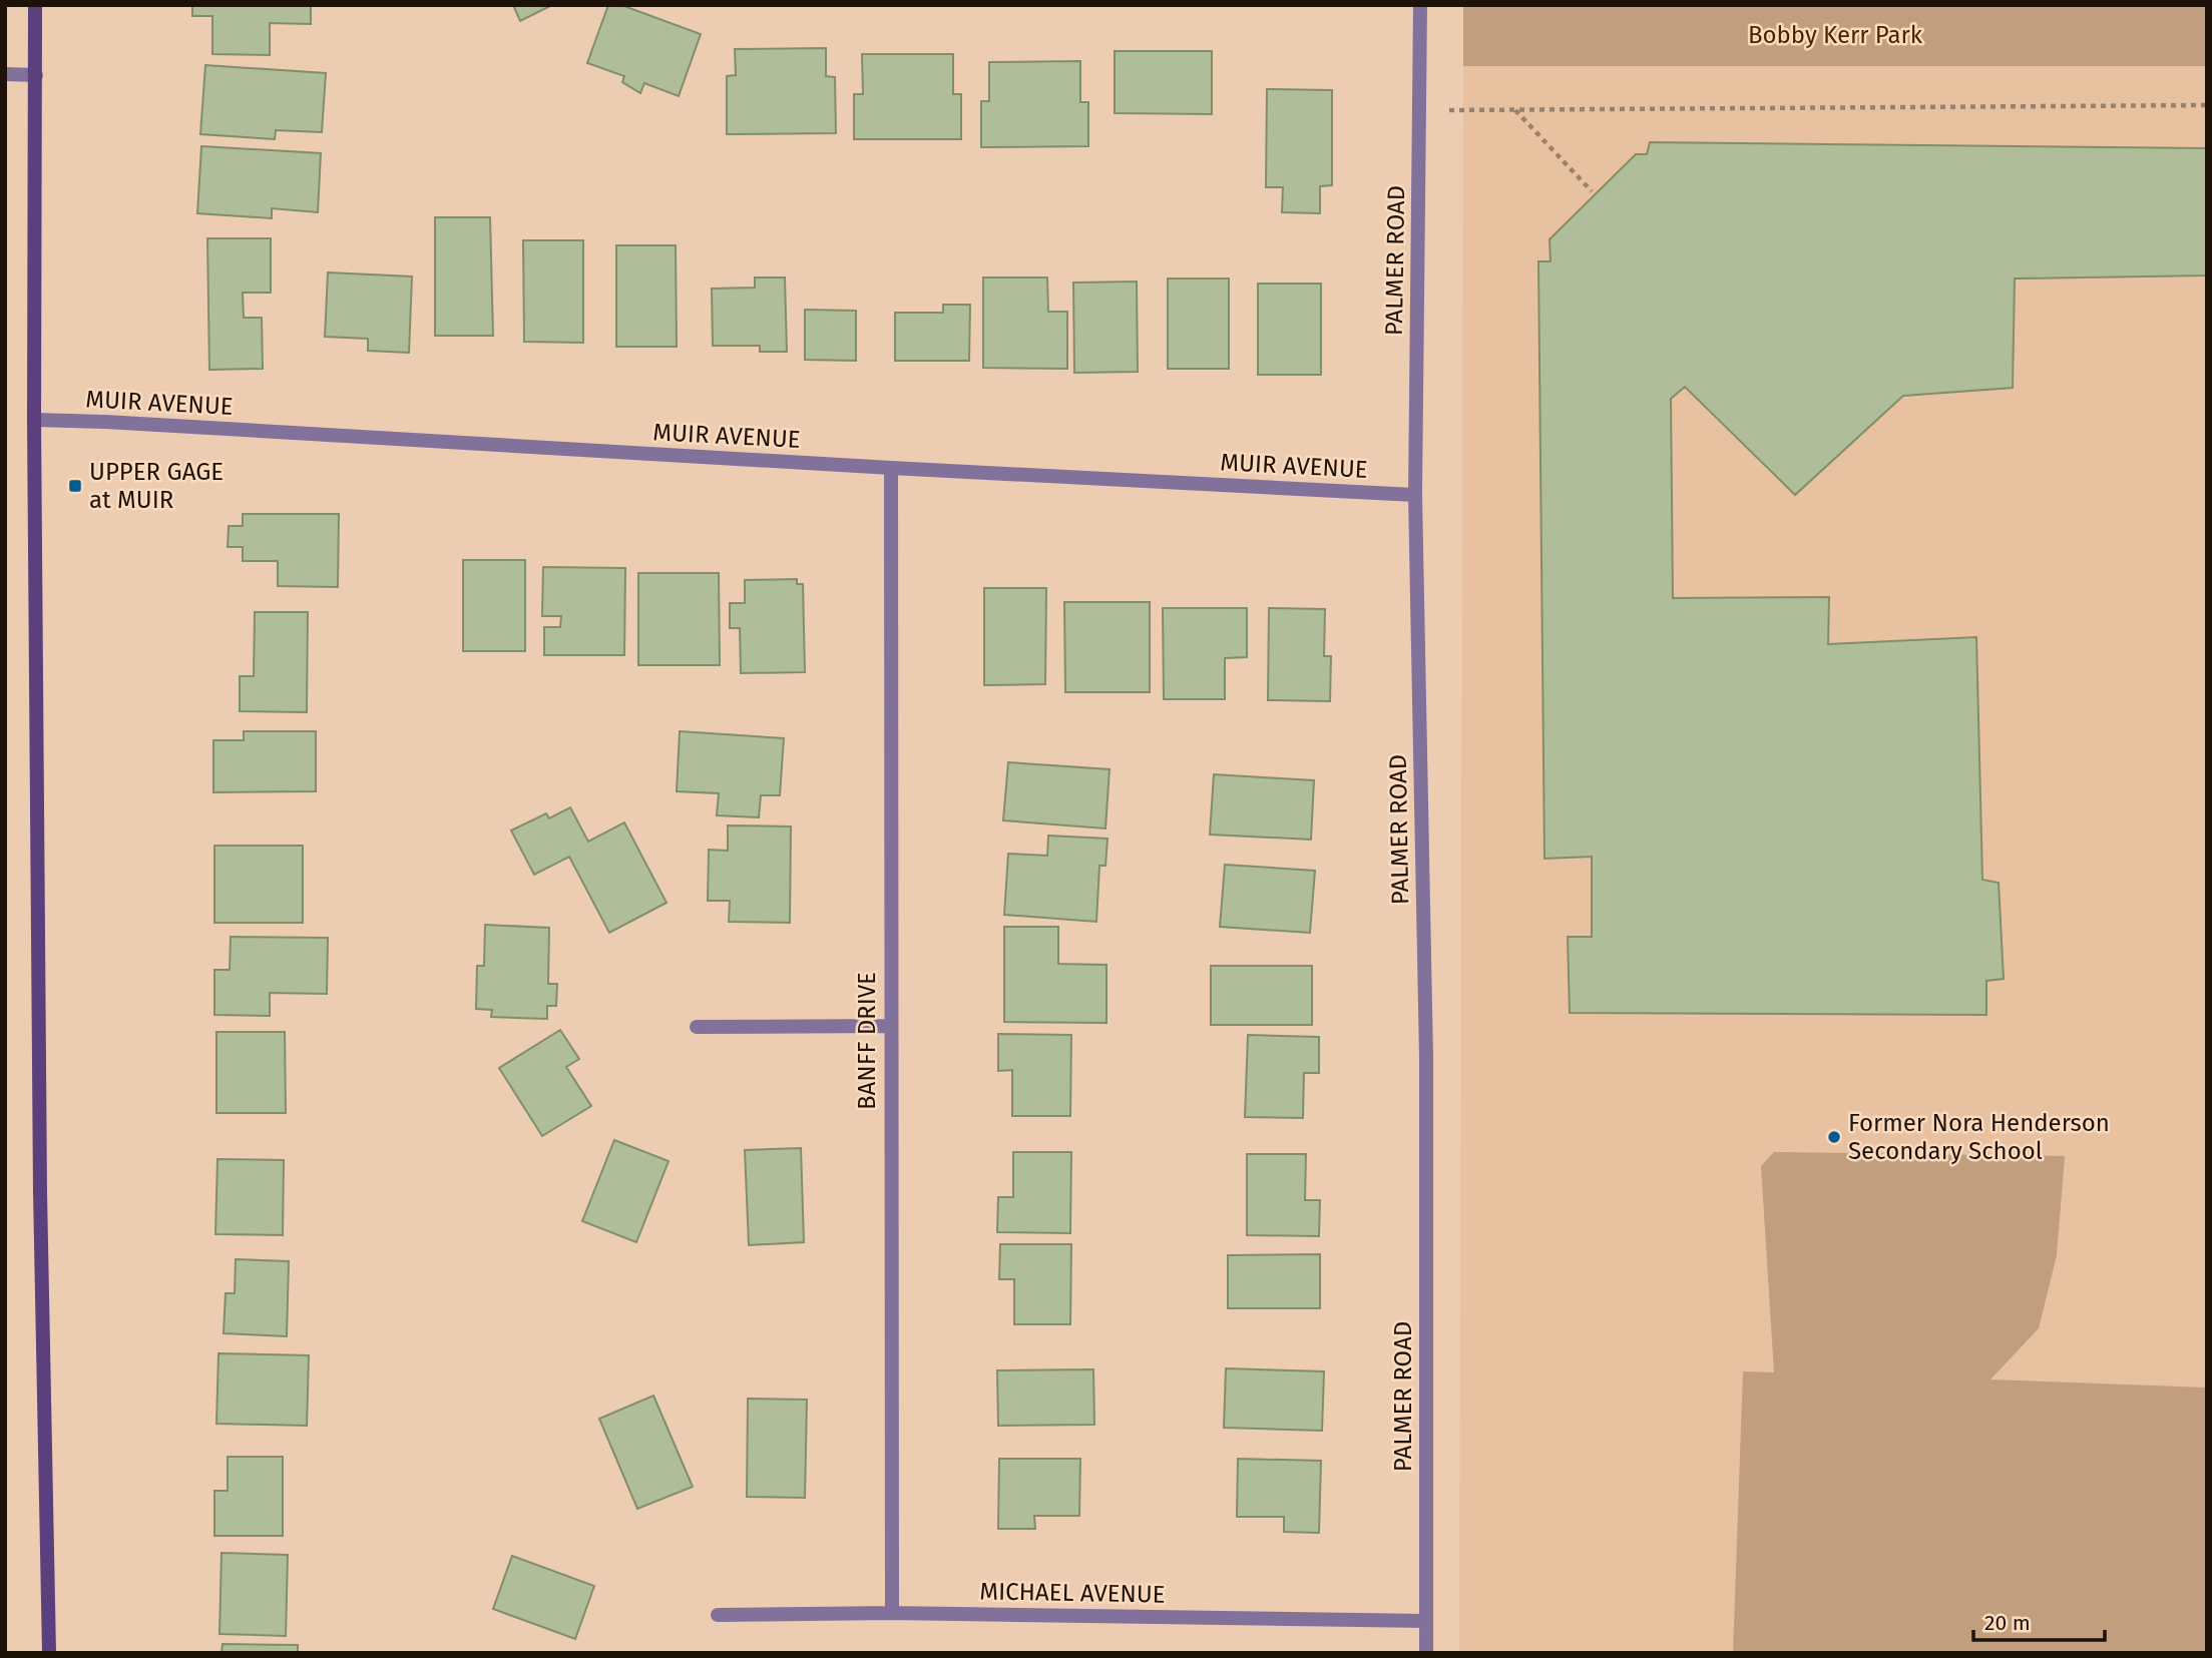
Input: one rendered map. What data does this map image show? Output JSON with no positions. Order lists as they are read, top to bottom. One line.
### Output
{"streets":{"street":["PALMER ROAD","MUIR AVENUE","BANFF DRIVE","MICHAEL AVENUE"]},"crossings":[["PALMER ROAD","MUIR AVENUE"],["PALMER ROAD","MICHAEL AVENUE"],["MUIR AVENUE","BANFF DRIVE"],["BANFF DRIVE","MICHAEL AVENUE"]],"parks":["Bobby Kerr Park"],"places":{"transit":["UPPER GAGE at MUIR"],"other":["Former Nora Henderson Secondary School"]},"scale_bar":"20 m"}
